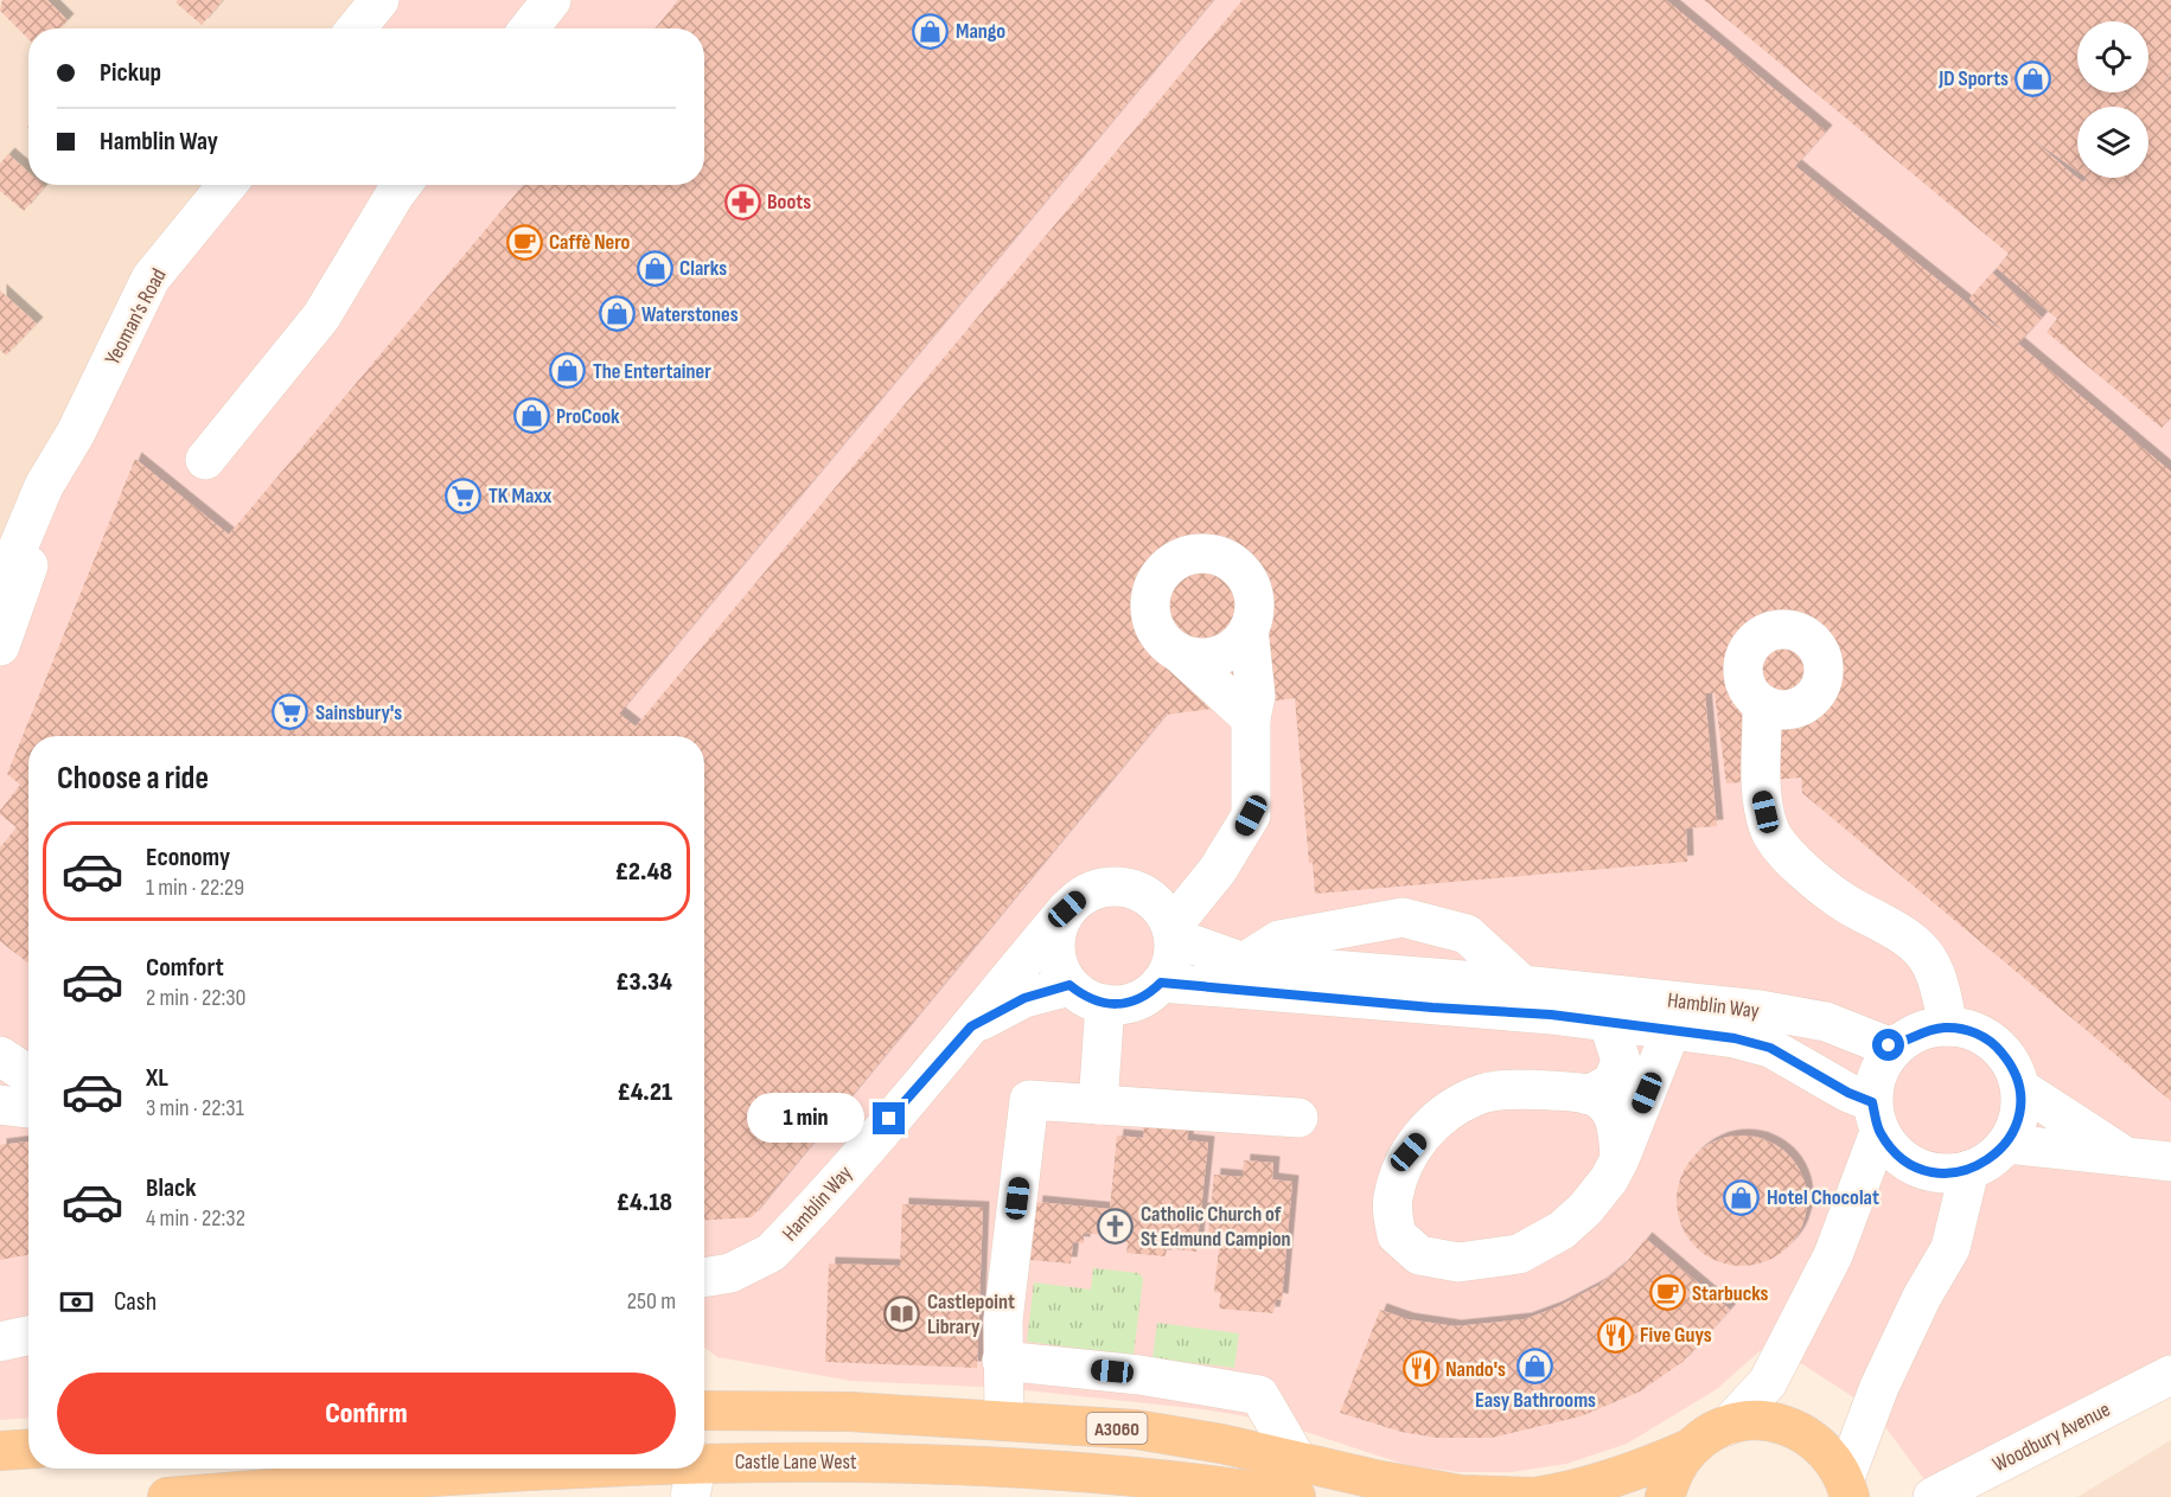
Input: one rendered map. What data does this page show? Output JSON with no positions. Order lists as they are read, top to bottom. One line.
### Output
{"streets":{"main road":["A3060","Castle Lane West"],"street":["Yeoman's Road","Hamblin Way","Woodbury Avenue"]},"places":{"shop":["Mango","JD Sports","Clarks","Waterstones","The Entertainer","ProCook","Hotel Chocolat","Easy Bathrooms"],"pharmacy":["Boots"],"cafe":["Caffè Nero","Starbucks"],"supermarket":["TK Maxx","Sainsbury's"],"church":["Catholic Church of St Edmund Campion"],"library":["Castlepoint Library"],"restaurant":["Five Guys","Nando's"]},"page":{"banner":["Pickup","Hamblin Way"],"heading":"Choose a ride","list":[{"name":"Economy","note":"1 min · 22:29","value":"£2.48"},{"name":"Comfort","note":"2 min · 22:30","value":"£3.34"},{"name":"XL","note":"3 min · 22:31","value":"£4.21"},{"name":"Black","note":"4 min · 22:32","value":"£4.18"}],"bubble":"1 min","pay":["Cash","250 m"],"buttons":"Confirm"}}
